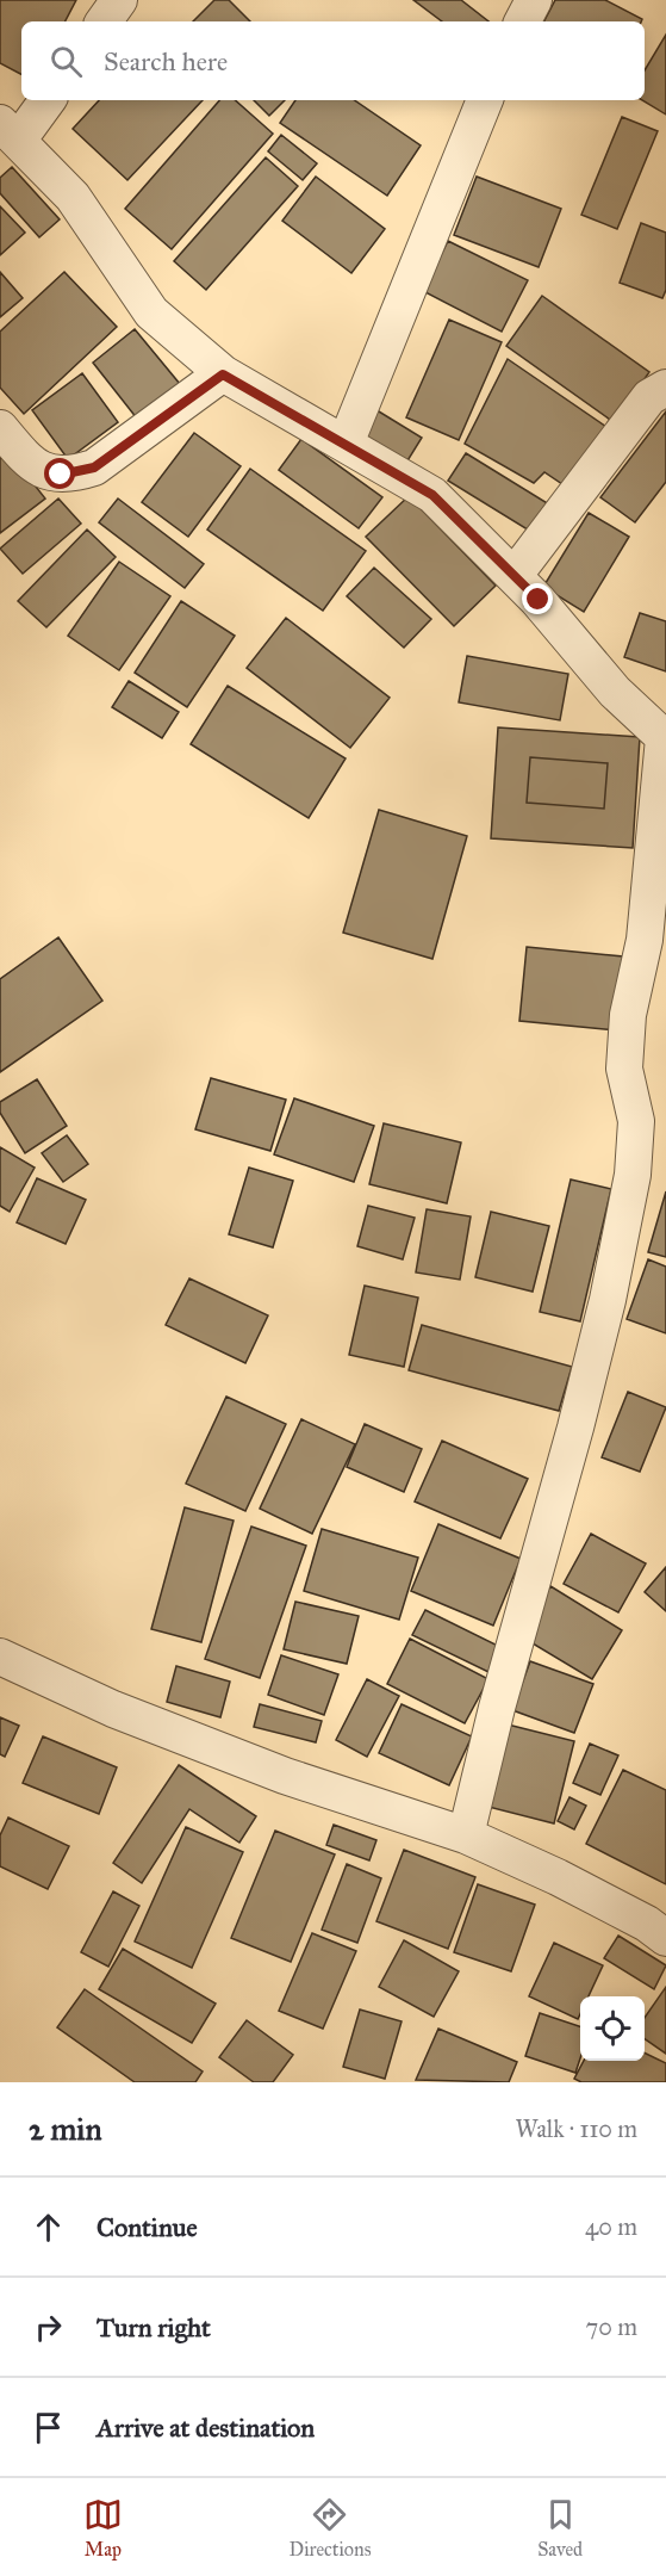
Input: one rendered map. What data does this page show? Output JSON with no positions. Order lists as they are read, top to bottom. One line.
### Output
{"page":{"search":"Search here","heading":["2 min","Walk · 110 m"],"list":[["Continue","40 m"],["Turn right","70 m"],"Arrive at destination"],"nav":["Map","Directions","Saved"]}}
